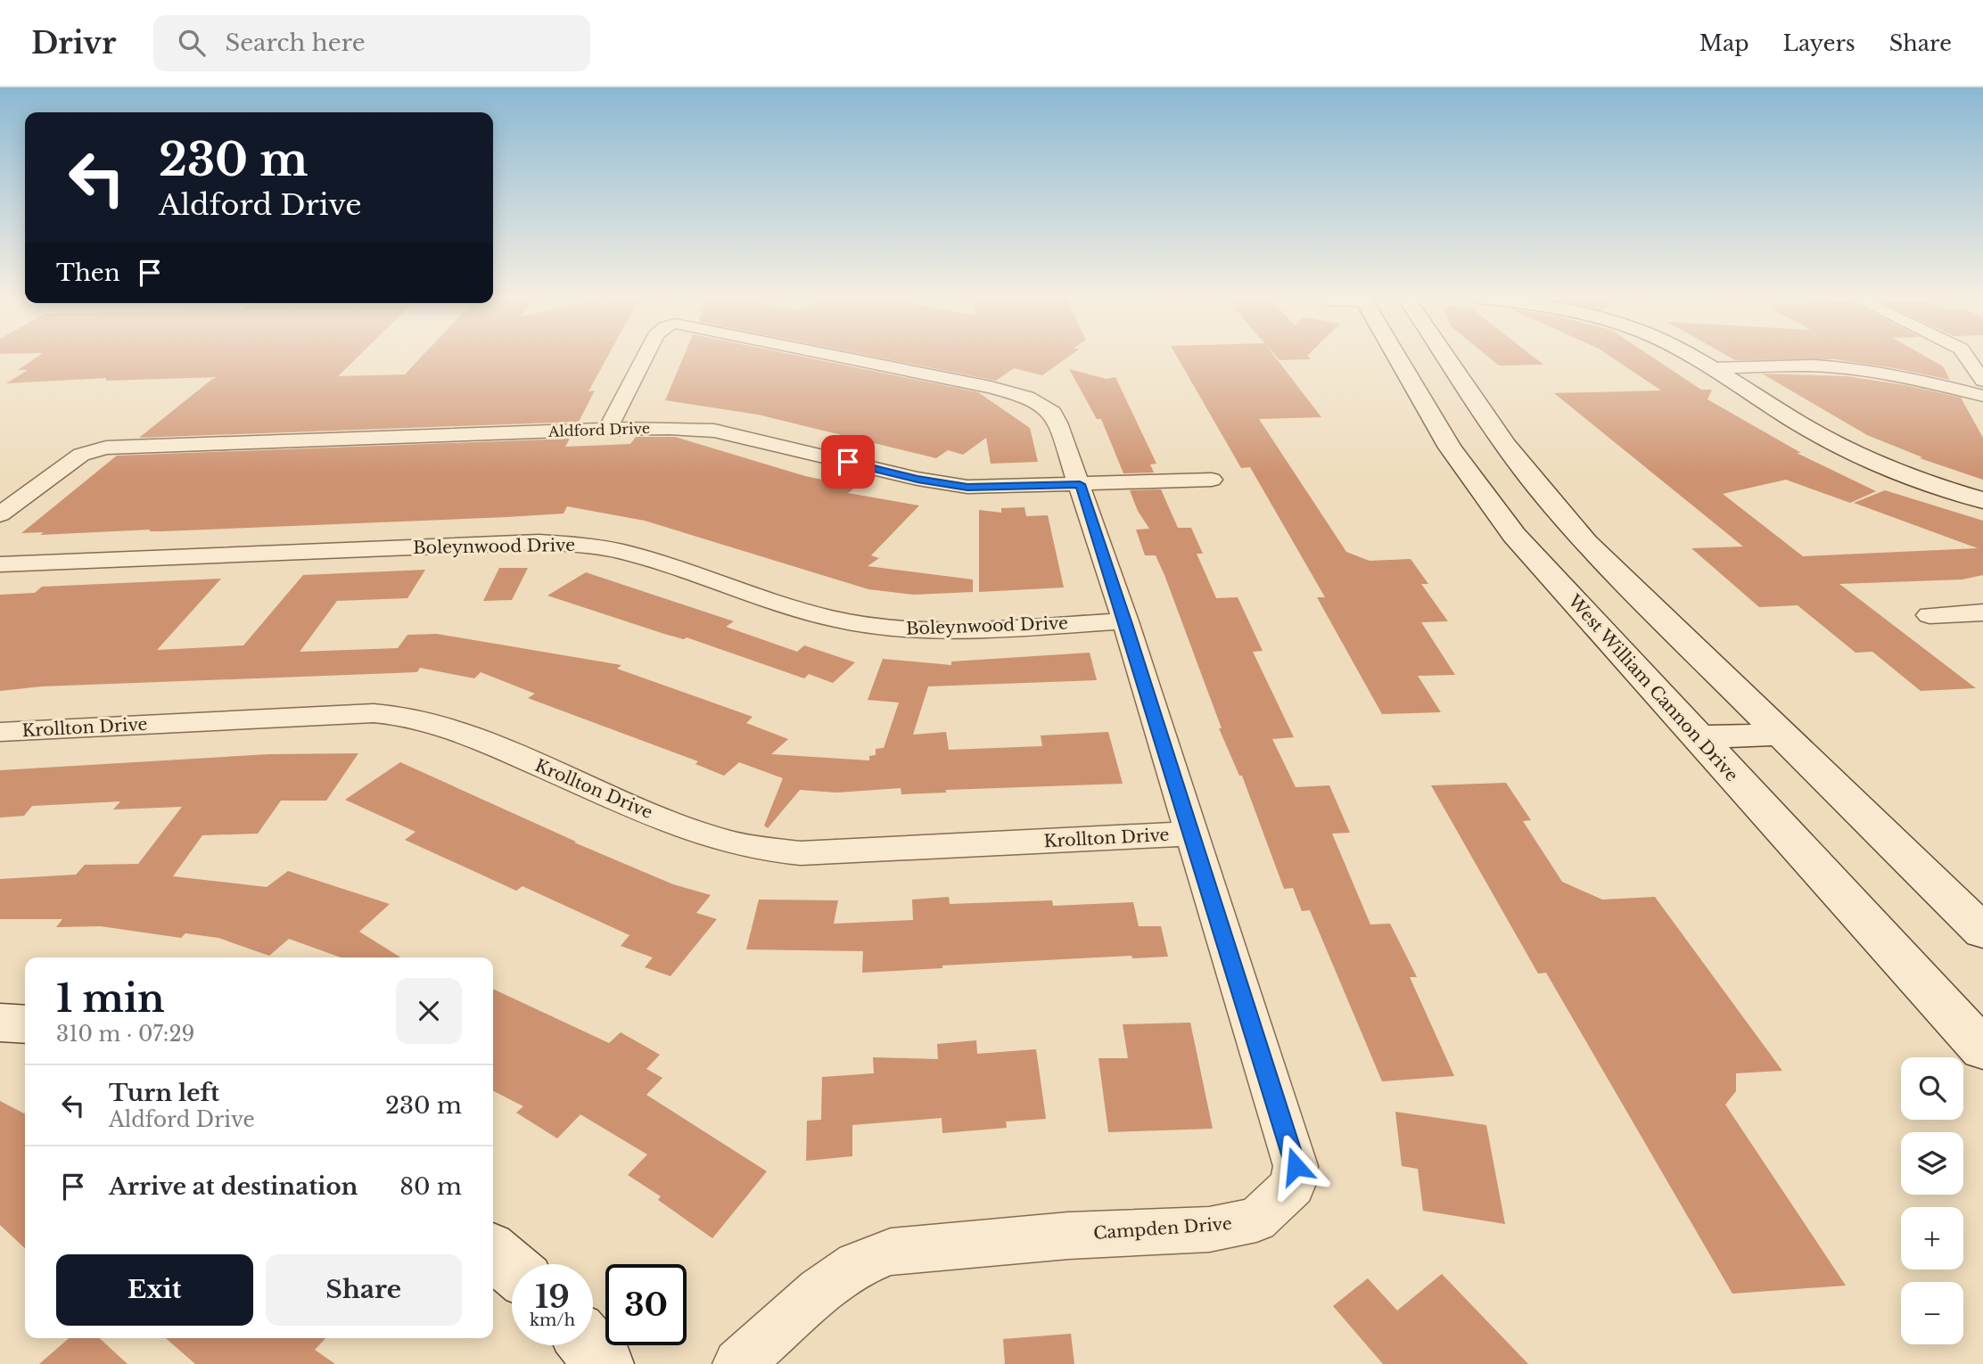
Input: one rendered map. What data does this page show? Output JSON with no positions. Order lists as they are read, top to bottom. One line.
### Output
{"streets":{"main road":["West William Cannon Drive"],"street":["Aldford Drive","Boleynwood Drive","Krollton Drive","Campden Drive"]},"crossings":[["Aldford Drive","Campden Drive"],["Boleynwood Drive","Campden Drive"],["Krollton Drive","Campden Drive"]],"page":{"header":"Drivr","search":"Search here","nav":["Map","Layers","Share"],"turn":["230 m","Aldford Drive"],"then":"Then","heading":["1 min","310 m · 07:29"],"map_buttons":["+","−"],"list":[{"name":"Turn left","note":"Aldford Drive","value":"230 m"},{"name":"Arrive at destination","value":"80 m"}],"buttons":["Exit","Share"],"speed":"19 km/h","limit":"30"}}
